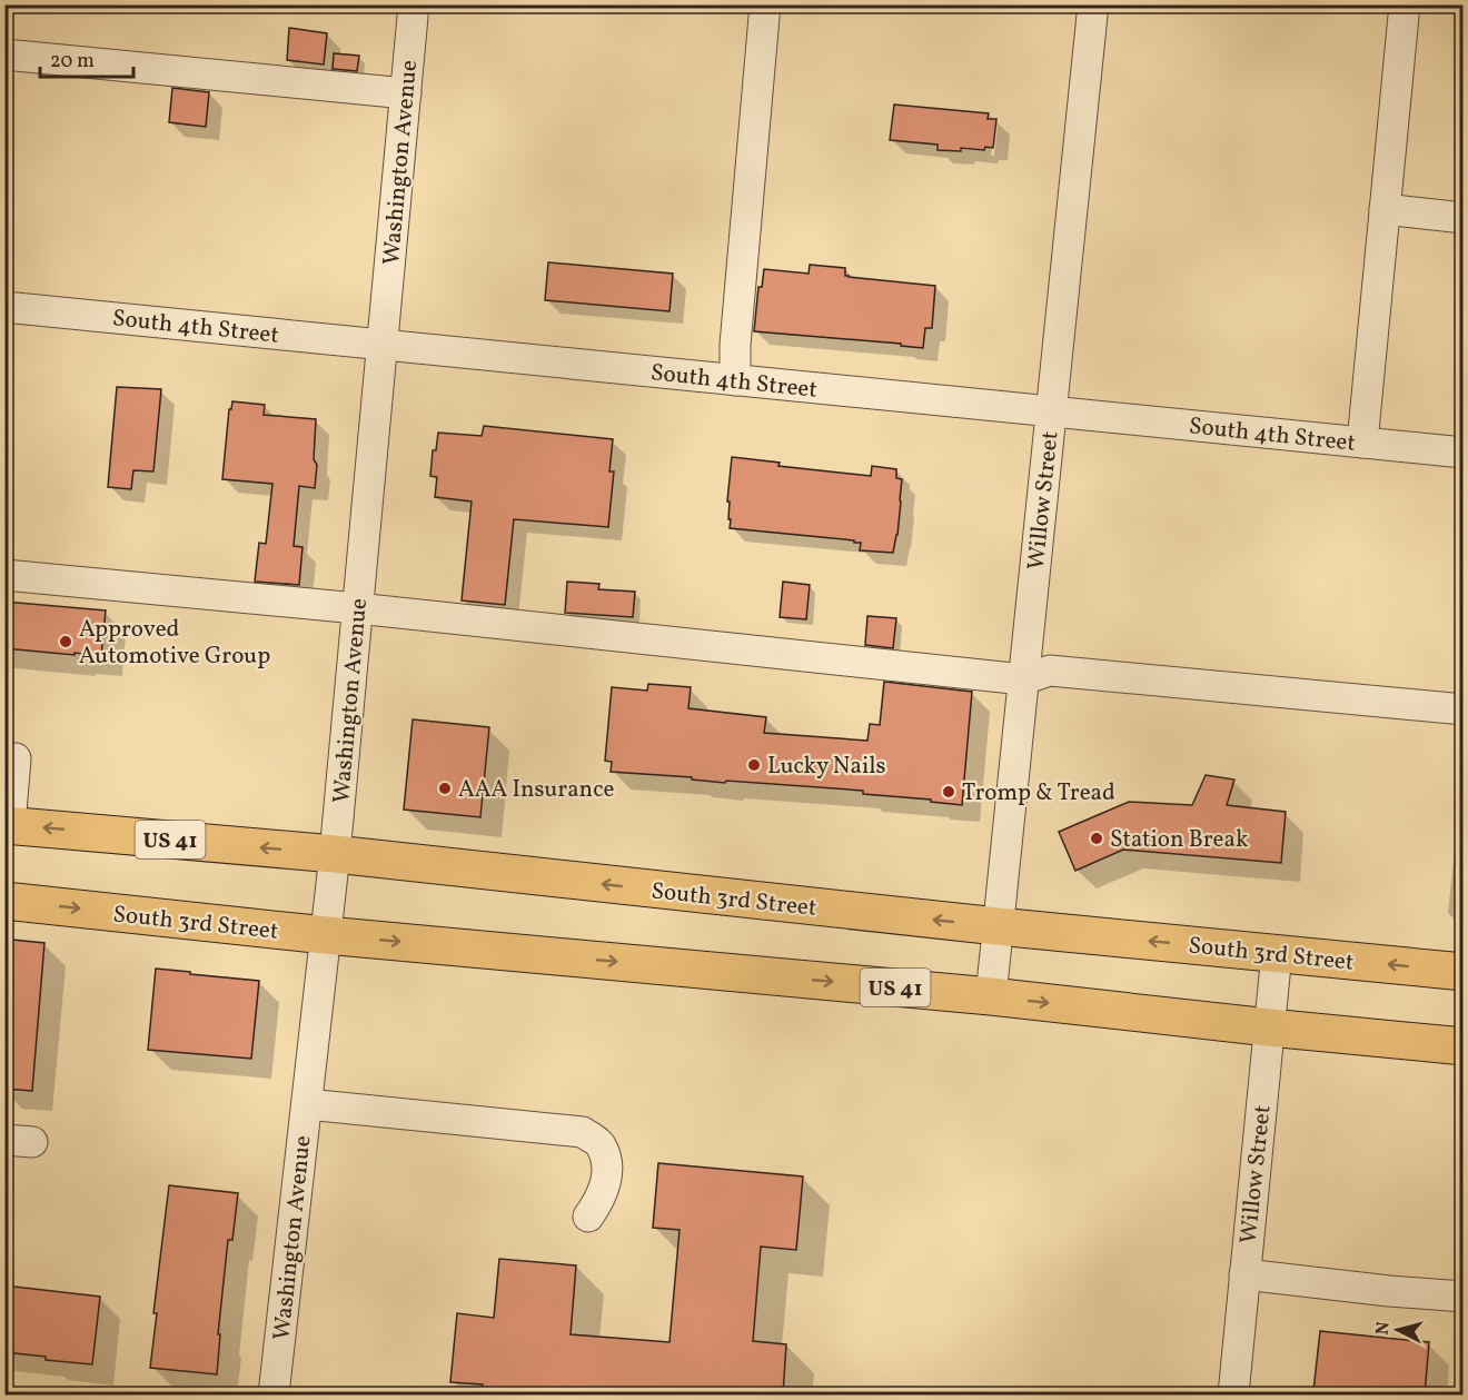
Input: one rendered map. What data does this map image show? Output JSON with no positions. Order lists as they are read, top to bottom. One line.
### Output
{"streets":{"highway":["US 41","South 3rd Street"],"street":["Washington Avenue","South 4th Street","Willow Street"]},"crossings":[["Washington Avenue","South 4th Street"],["Washington Avenue","South 3rd Street"],["South 4th Street","Willow Street"],["Willow Street","South 3rd Street"]],"places":["Approved Automotive Group","Lucky Nails","AAA Insurance","Tromp & Tread","Station Break"],"scale_bar":"20 m","north":"left"}
